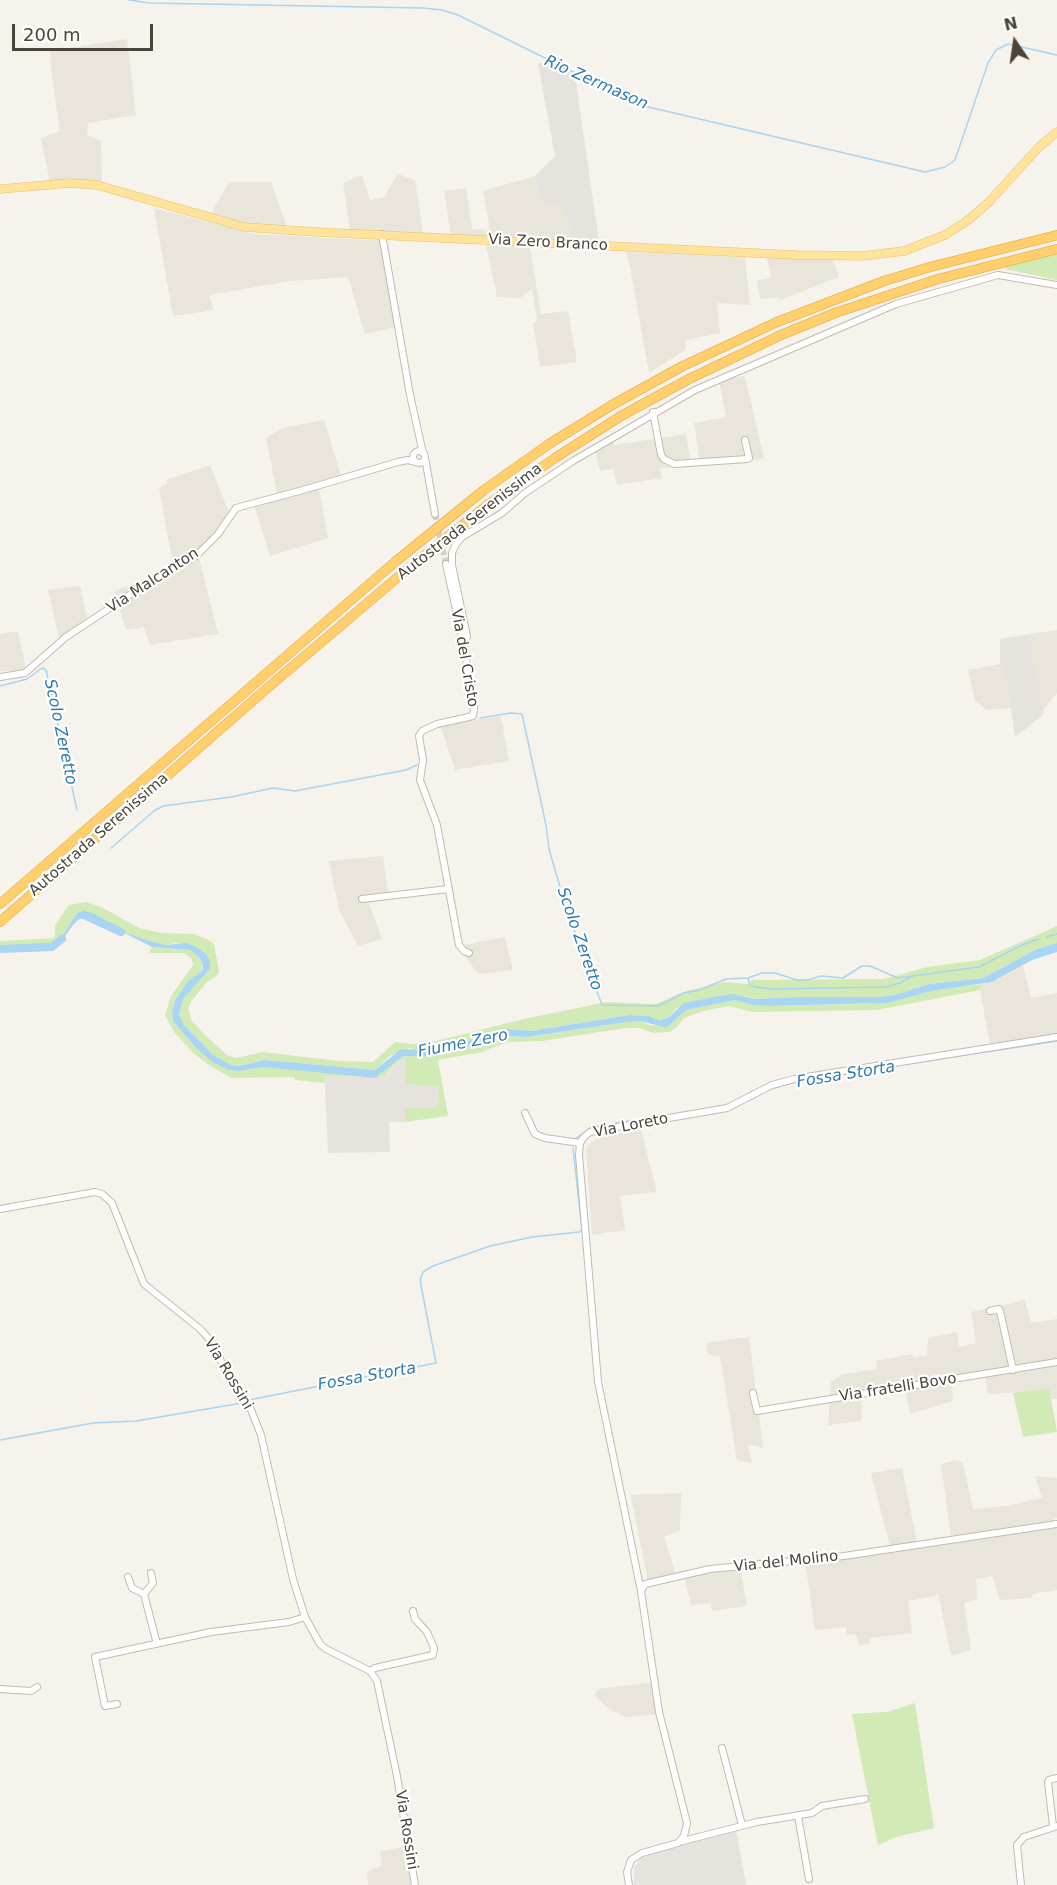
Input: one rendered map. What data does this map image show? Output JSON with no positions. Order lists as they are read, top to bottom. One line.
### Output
{"streets":{"highway":["Autostrada Serenissima"],"main road":["Via Zero Branco"],"street":["Via Malcanton","Via del Cristo","Via Loreto","Via Rossini","Via fratelli Bovo","Via del Molino"]},"crossings":[["Via Loreto","Via del Molino"]],"water":["Rio Zermason","Scolo Zeretto","Fiume Zero","Fossa Storta"],"scale_bar":"200 m","north":"top"}
